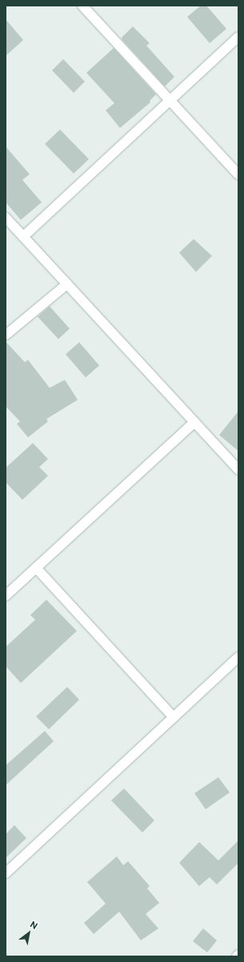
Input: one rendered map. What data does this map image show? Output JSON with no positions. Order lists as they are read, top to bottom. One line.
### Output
{"north":"top right"}
